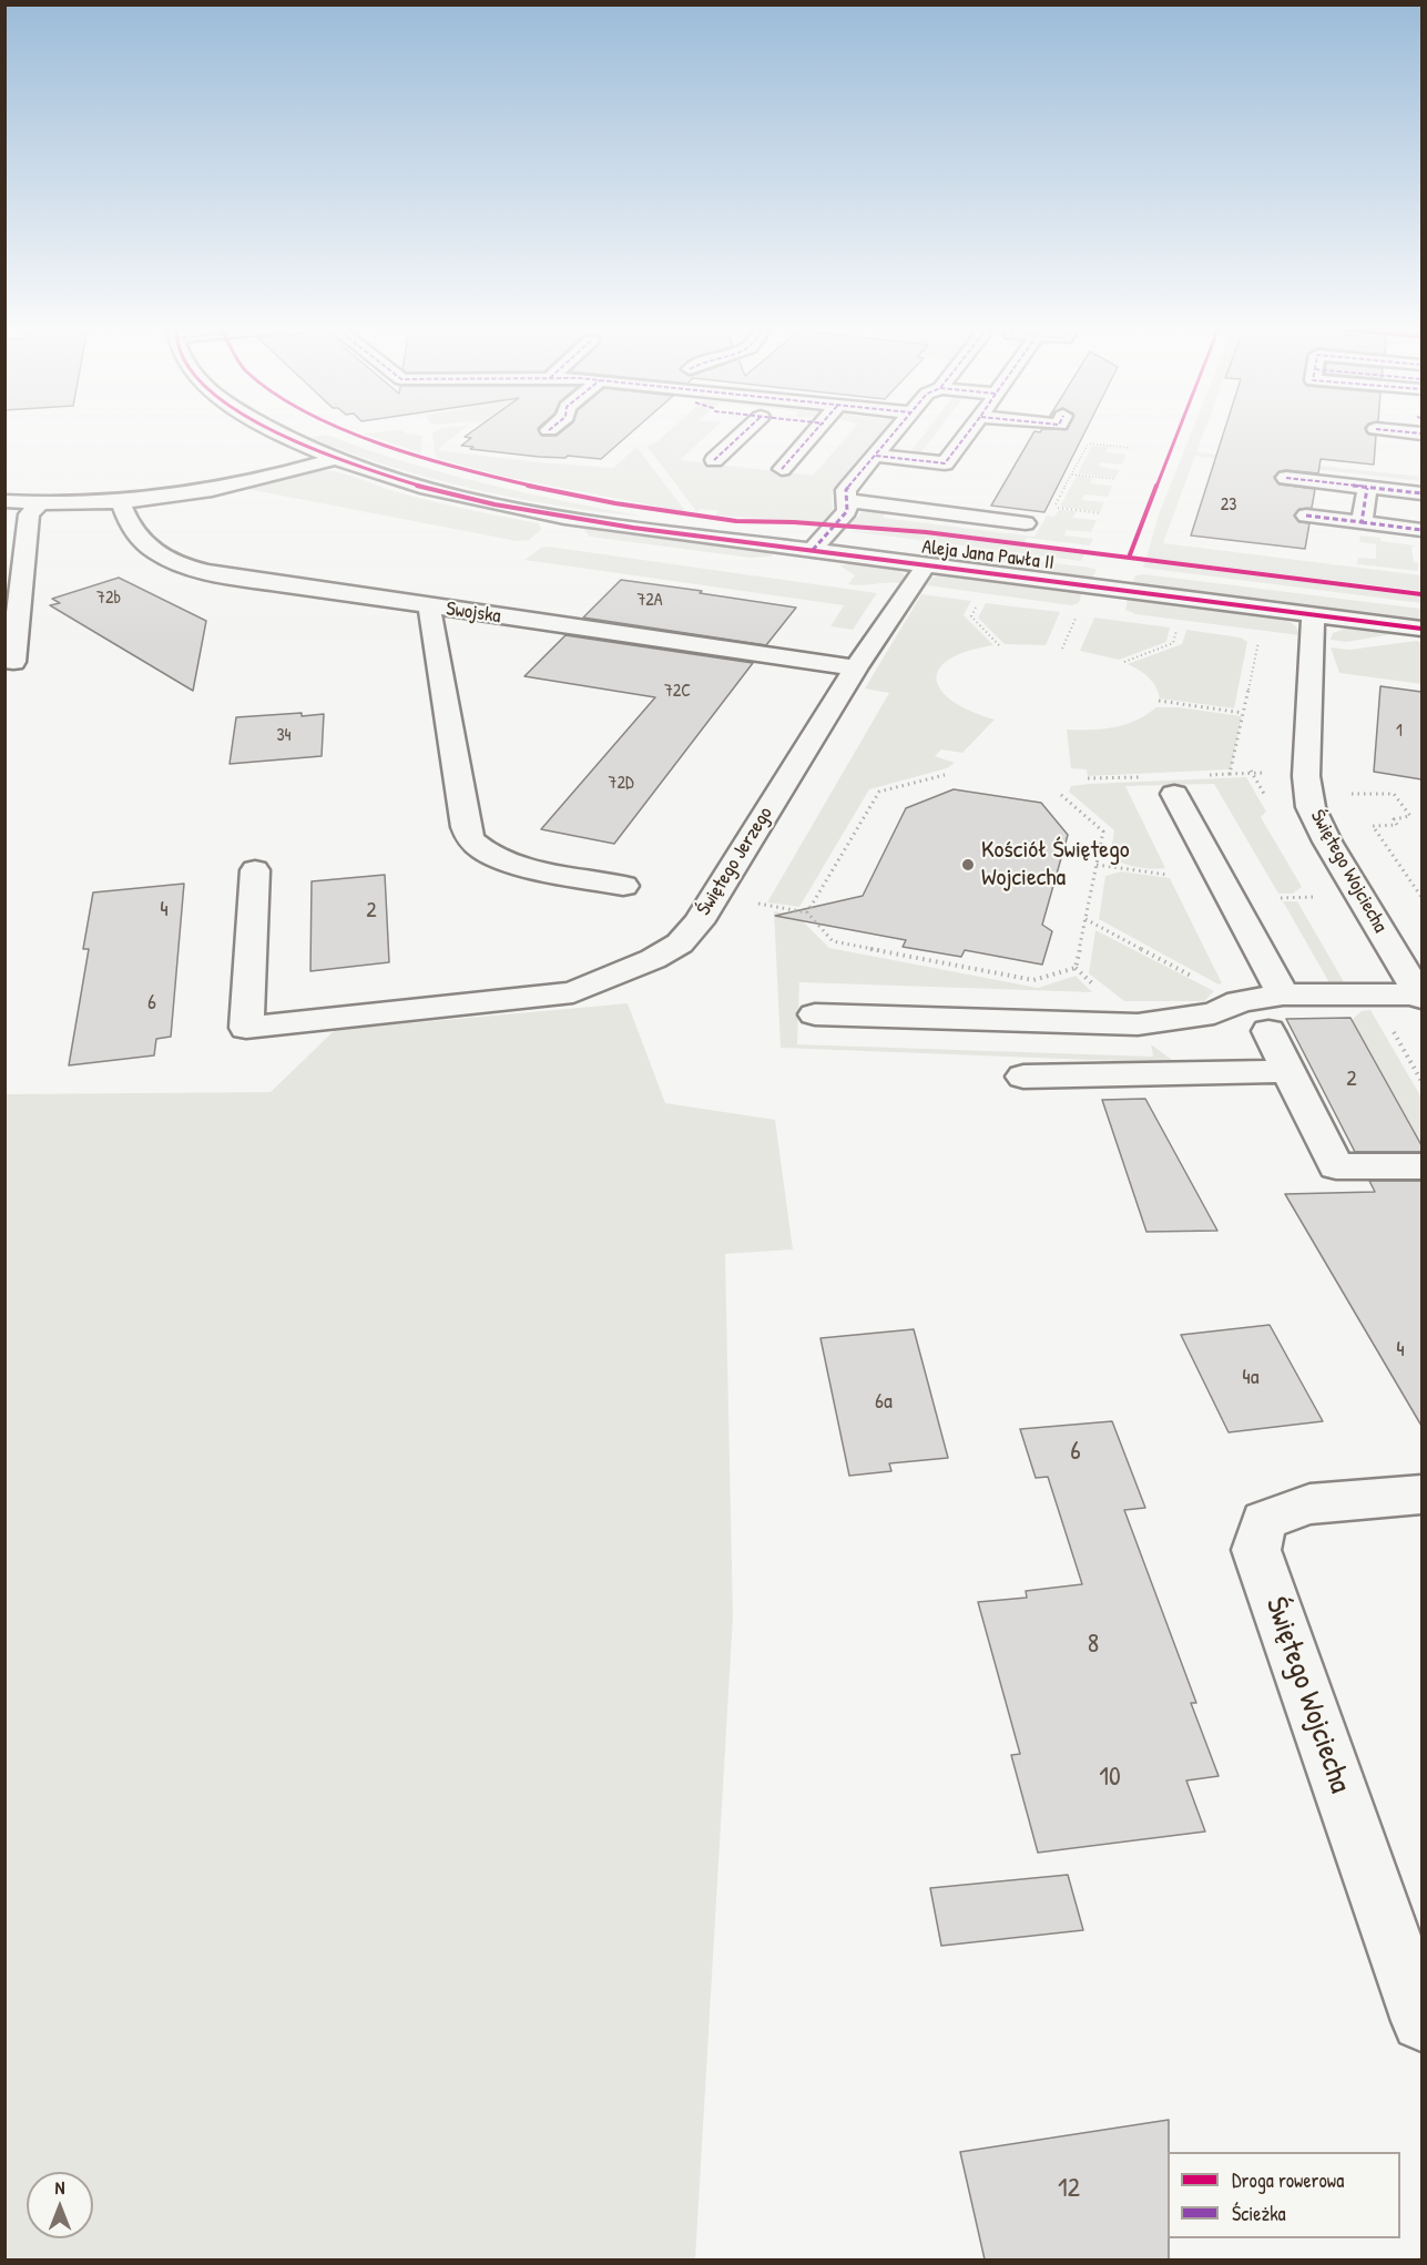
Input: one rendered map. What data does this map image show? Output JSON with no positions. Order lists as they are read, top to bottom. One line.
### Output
{"streets":{"street":["Aleja Jana Pawła II","Swojska","Świętego Jerzego","Świętego Wojciecha"]},"crossings":[["Aleja Jana Pawła II","Świętego Jerzego"],["Aleja Jana Pawła II","Świętego Wojciecha"],["Swojska","Świętego Jerzego"]],"places":["Kościół Świętego Wojciecha"],"house_numbers":["23","72b","72A","72C","1","34","72D","4","2","6","2","4","4a","6a","6","8","10","12"],"legend":["Droga rowerowa","Ścieżka"],"north":"top"}
